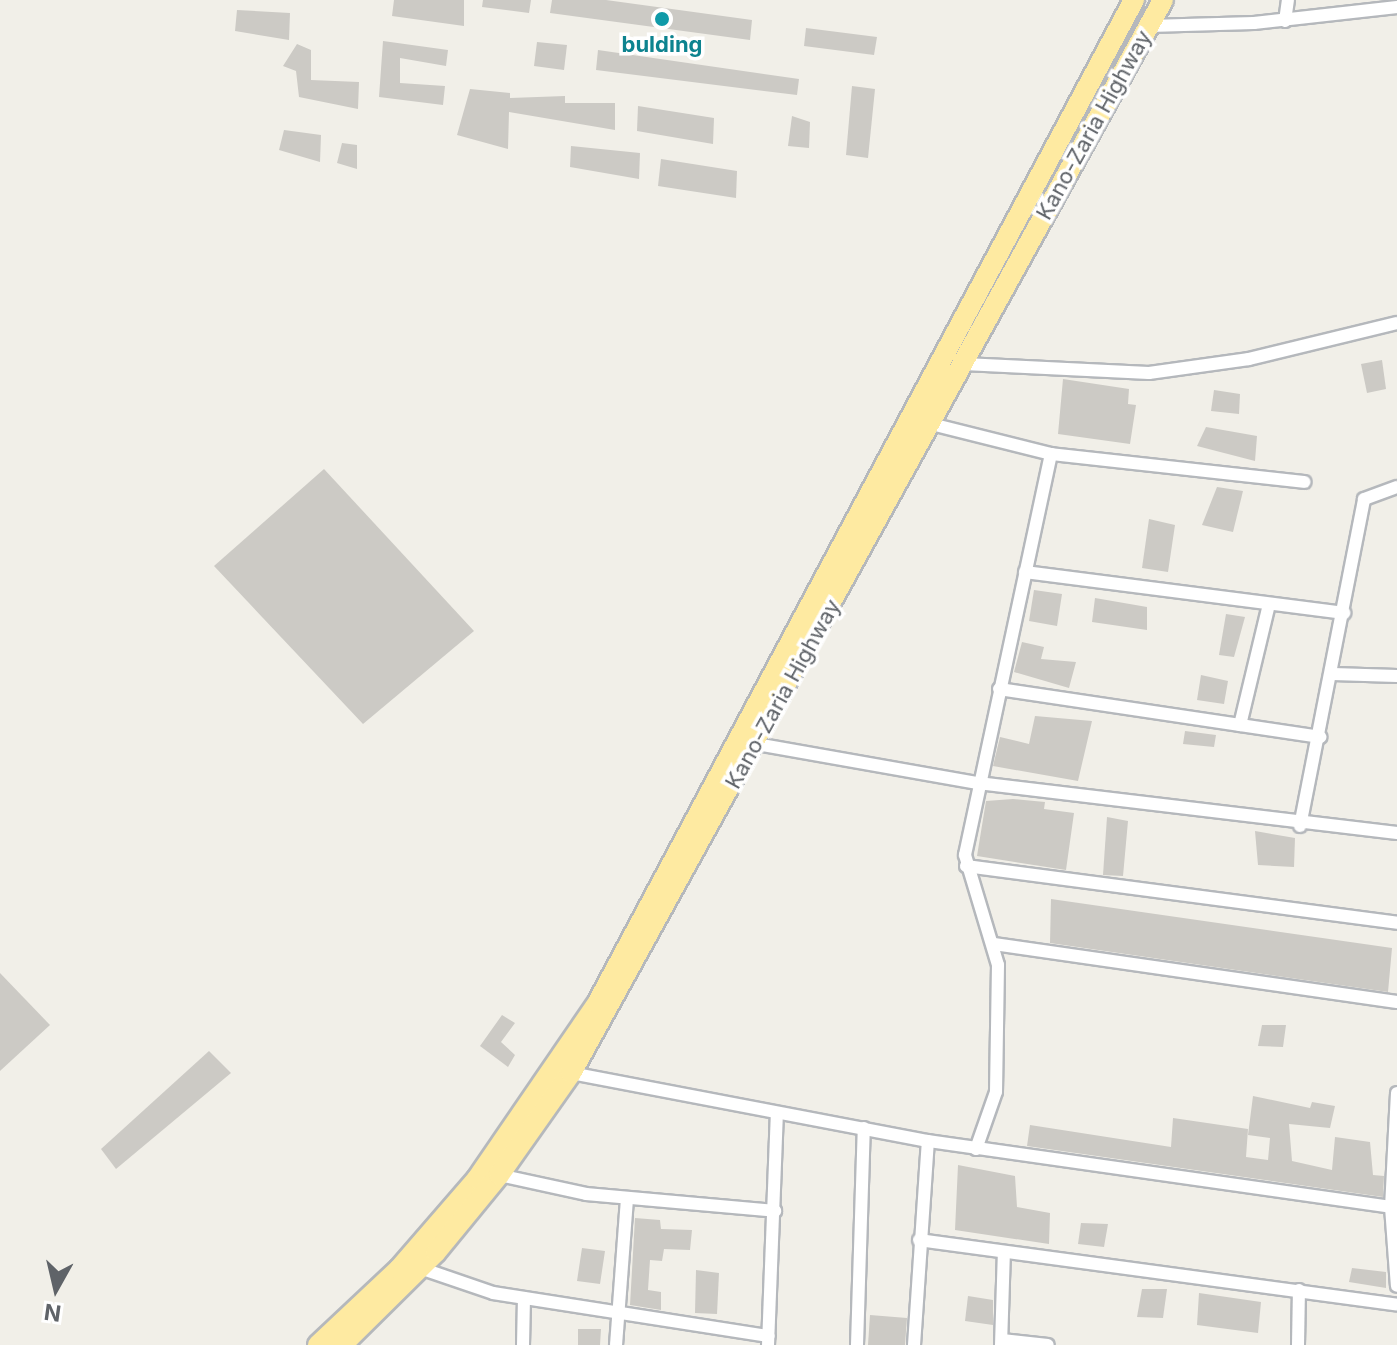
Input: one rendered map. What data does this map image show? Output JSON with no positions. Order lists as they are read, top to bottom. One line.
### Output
{"streets":{"highway":["Kano-Zaria Highway"]},"places":["bulding"],"north":"bottom"}
